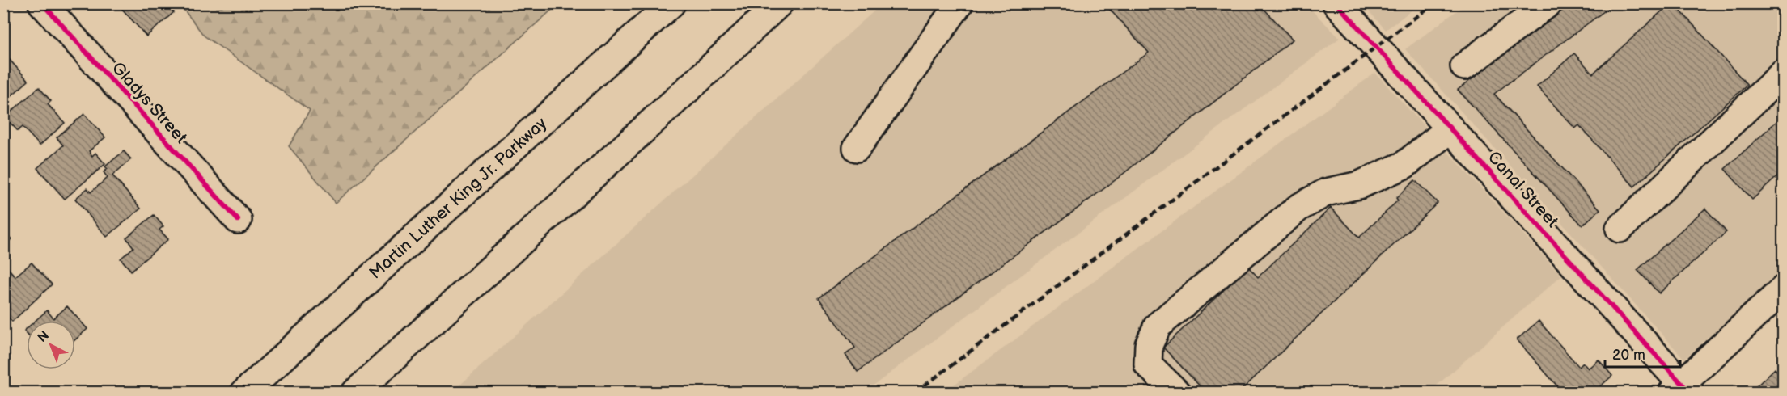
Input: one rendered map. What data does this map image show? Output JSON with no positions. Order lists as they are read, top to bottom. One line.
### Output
{"streets":{"main road":["Gladys Street","Canal Street","Martin Luther King Jr. Parkway"]},"scale_bar":"20 m","north":"top left"}
